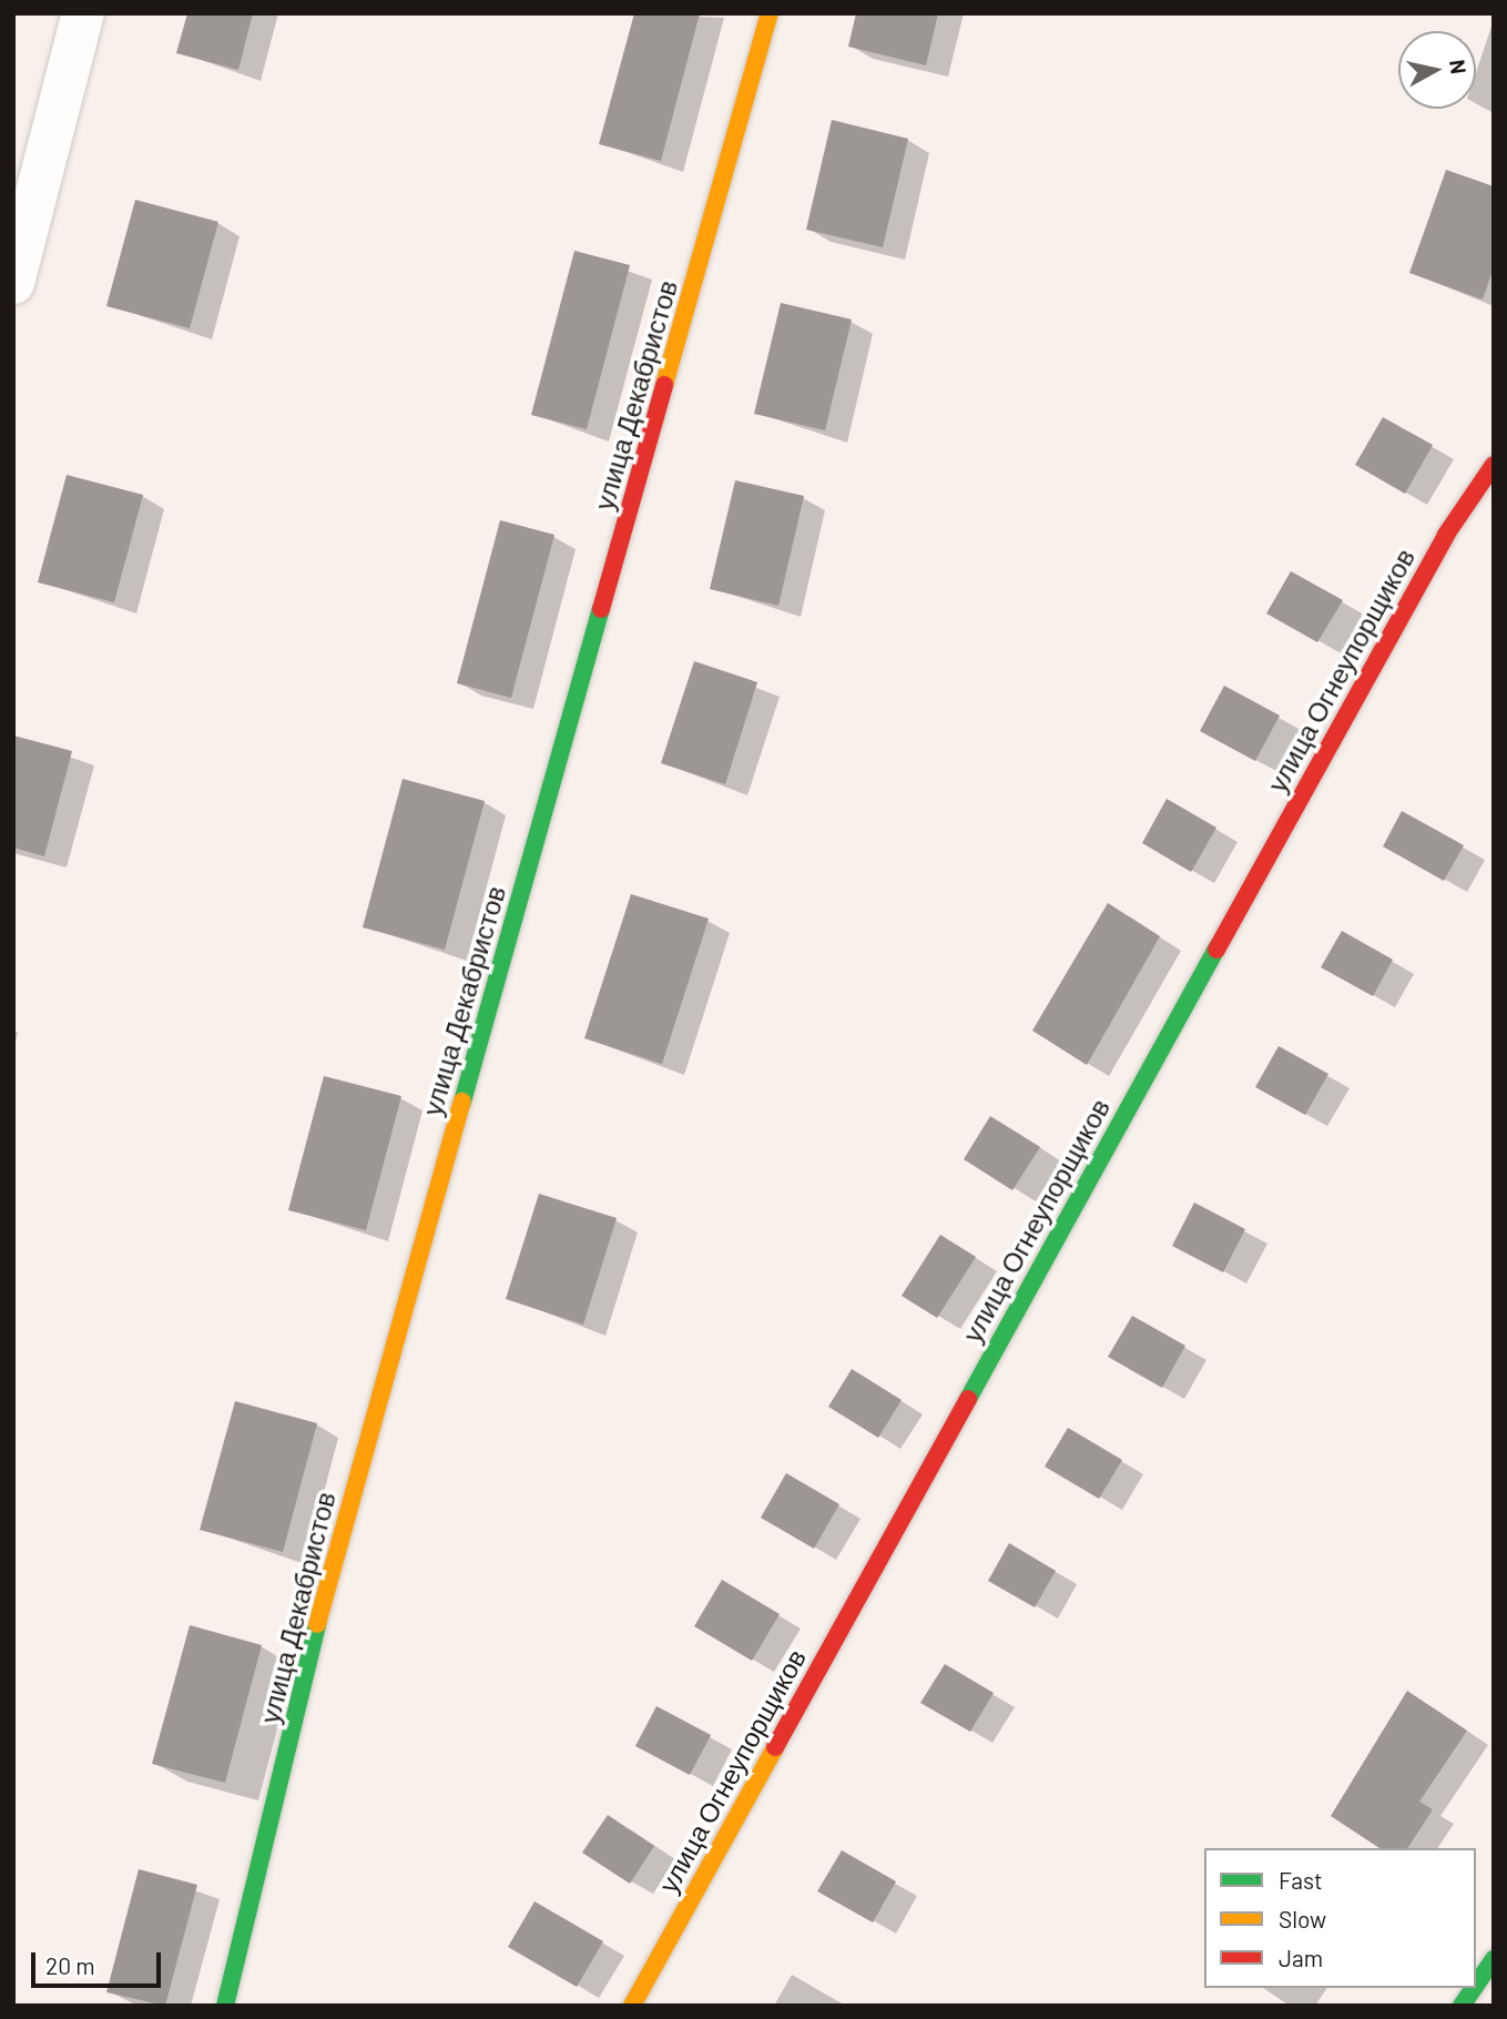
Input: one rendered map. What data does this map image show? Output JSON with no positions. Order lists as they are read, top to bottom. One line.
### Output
{"streets":{"street":["улица Декабристов","улица Огнеупорщиков"]},"legend":["Fast","Slow","Jam"],"scale_bar":"20 m","north":"right"}
